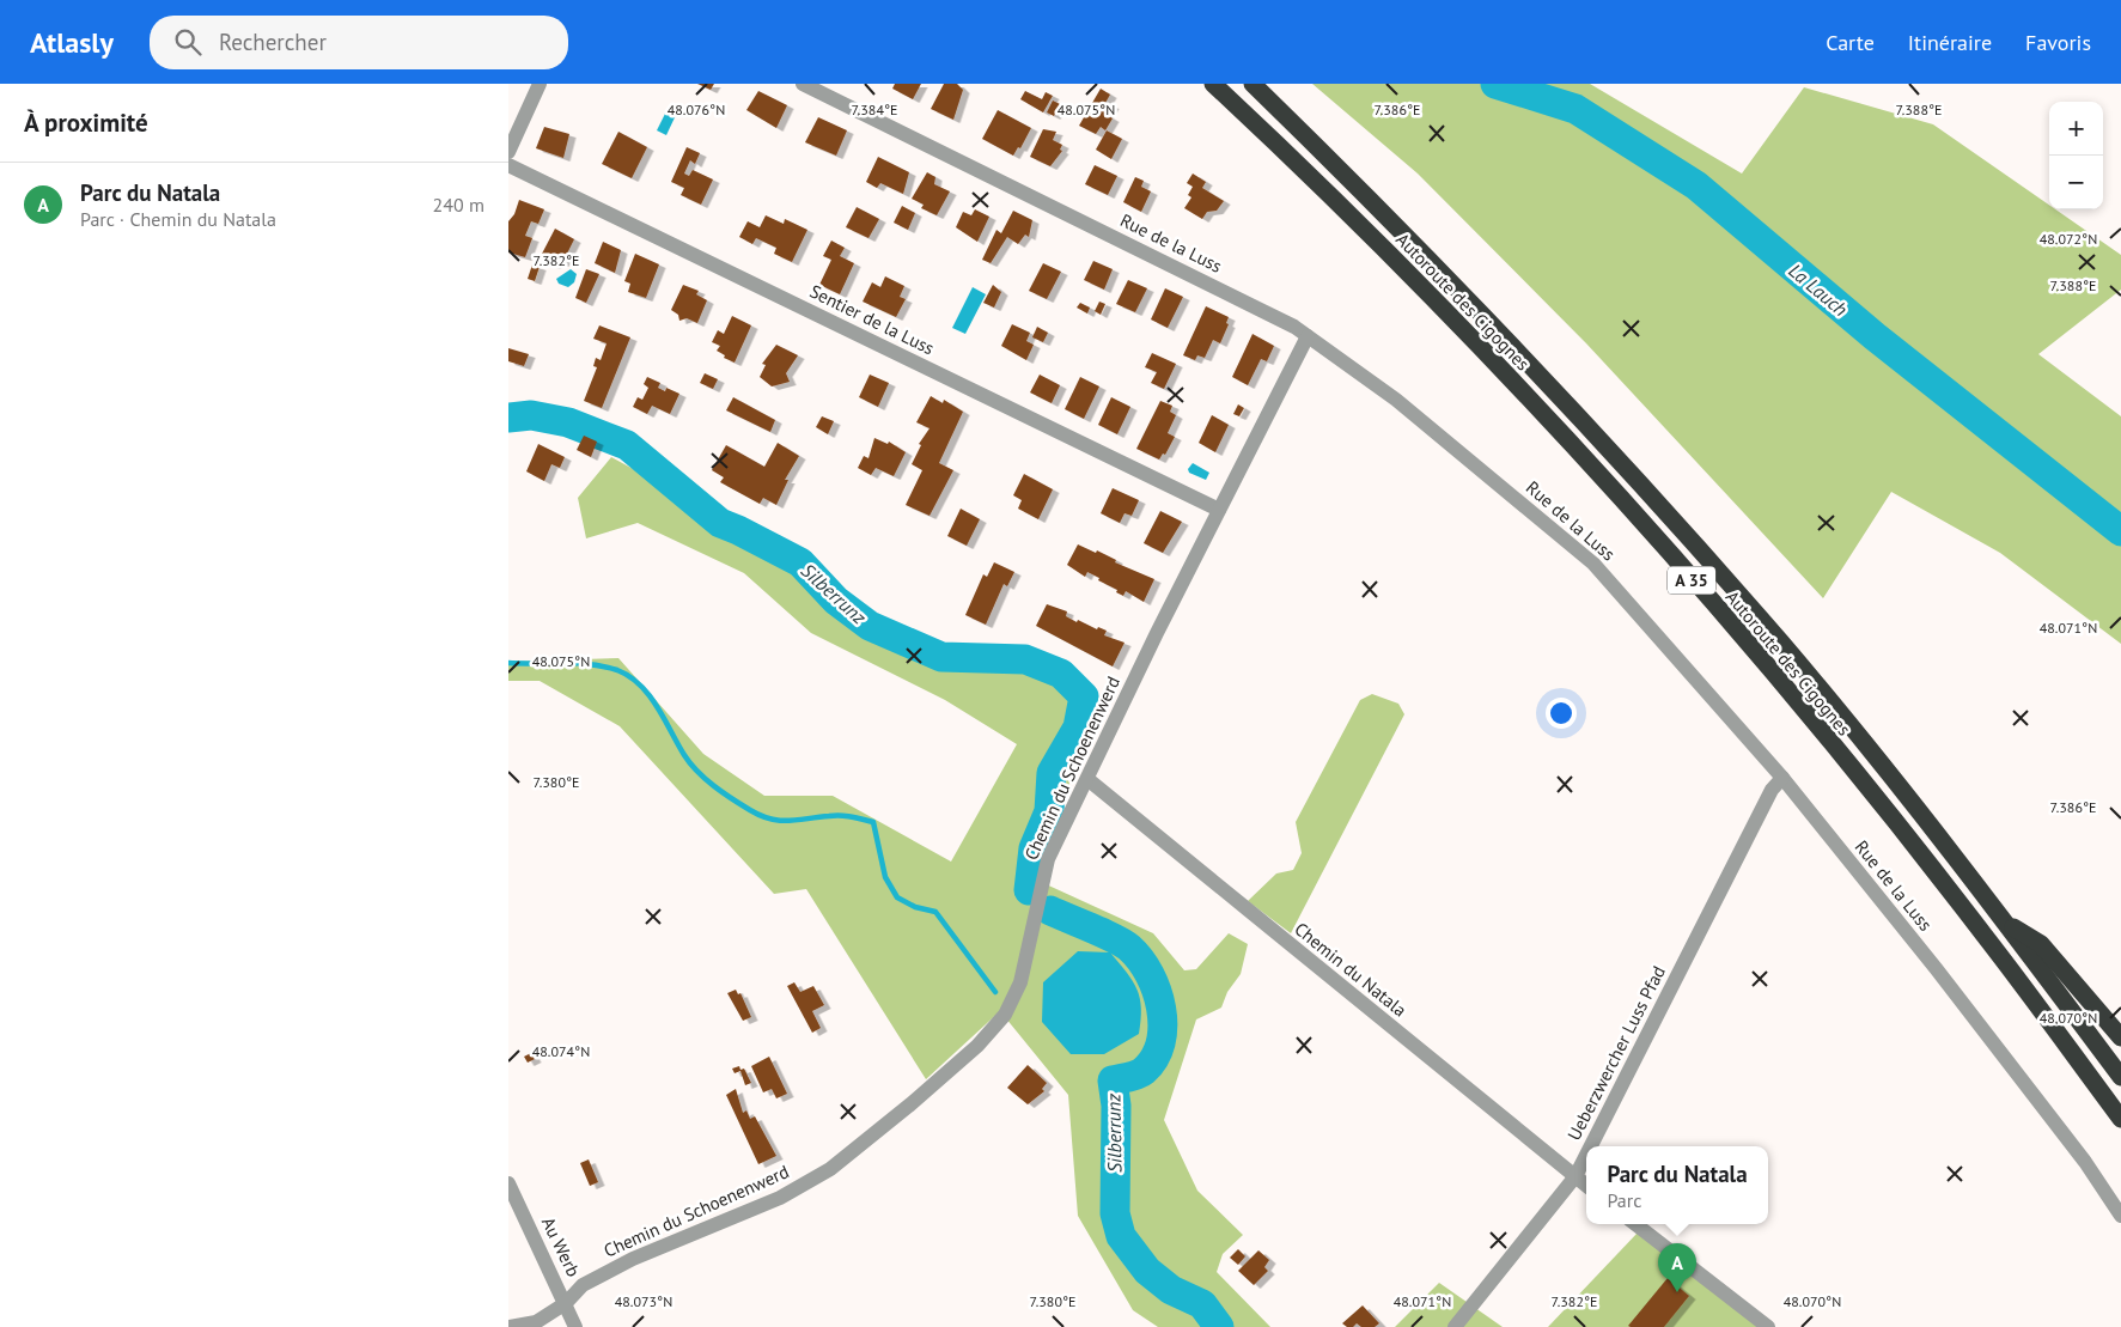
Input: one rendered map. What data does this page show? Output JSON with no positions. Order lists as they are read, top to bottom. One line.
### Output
{"streets":{"highway":["Autoroute des Cigognes","A 35"],"street":["Rue de la Luss","Sentier de la Luss","Chemin du Schoenenwerd","Chemin du Natala","Ueberzwercher Luss Pfad","Au Werb"]},"crossings":[["Rue de la Luss","Chemin du Schoenenwerd"],["Rue de la Luss","Ueberzwercher Luss Pfad"],["Sentier de la Luss","Chemin du Schoenenwerd"],["Chemin du Schoenenwerd","Chemin du Natala"],["Chemin du Schoenenwerd","Au Werb"],["Chemin du Natala","Ueberzwercher Luss Pfad"]],"water":["La Lauch","Silberrunz"],"page":{"header":"Atlasly","search":"Rechercher","nav":["Carte","Itinéraire","Favoris"],"heading":"À proximité","map_buttons":["+","−"],"list":[{"mark":"A","name":"Parc du Natala","note":"Parc · Chemin du Natala","value":"240 m"}],"popup":["Parc du Natala","Parc"],"pins":"A"},"coordinates":["7.384°E","7.388°E","7.386°E","48.076°N","48.075°N","48.072°N","7.382°E","48.071°N","7.380°E","48.070°N","48.074°N","48.073°N"]}
